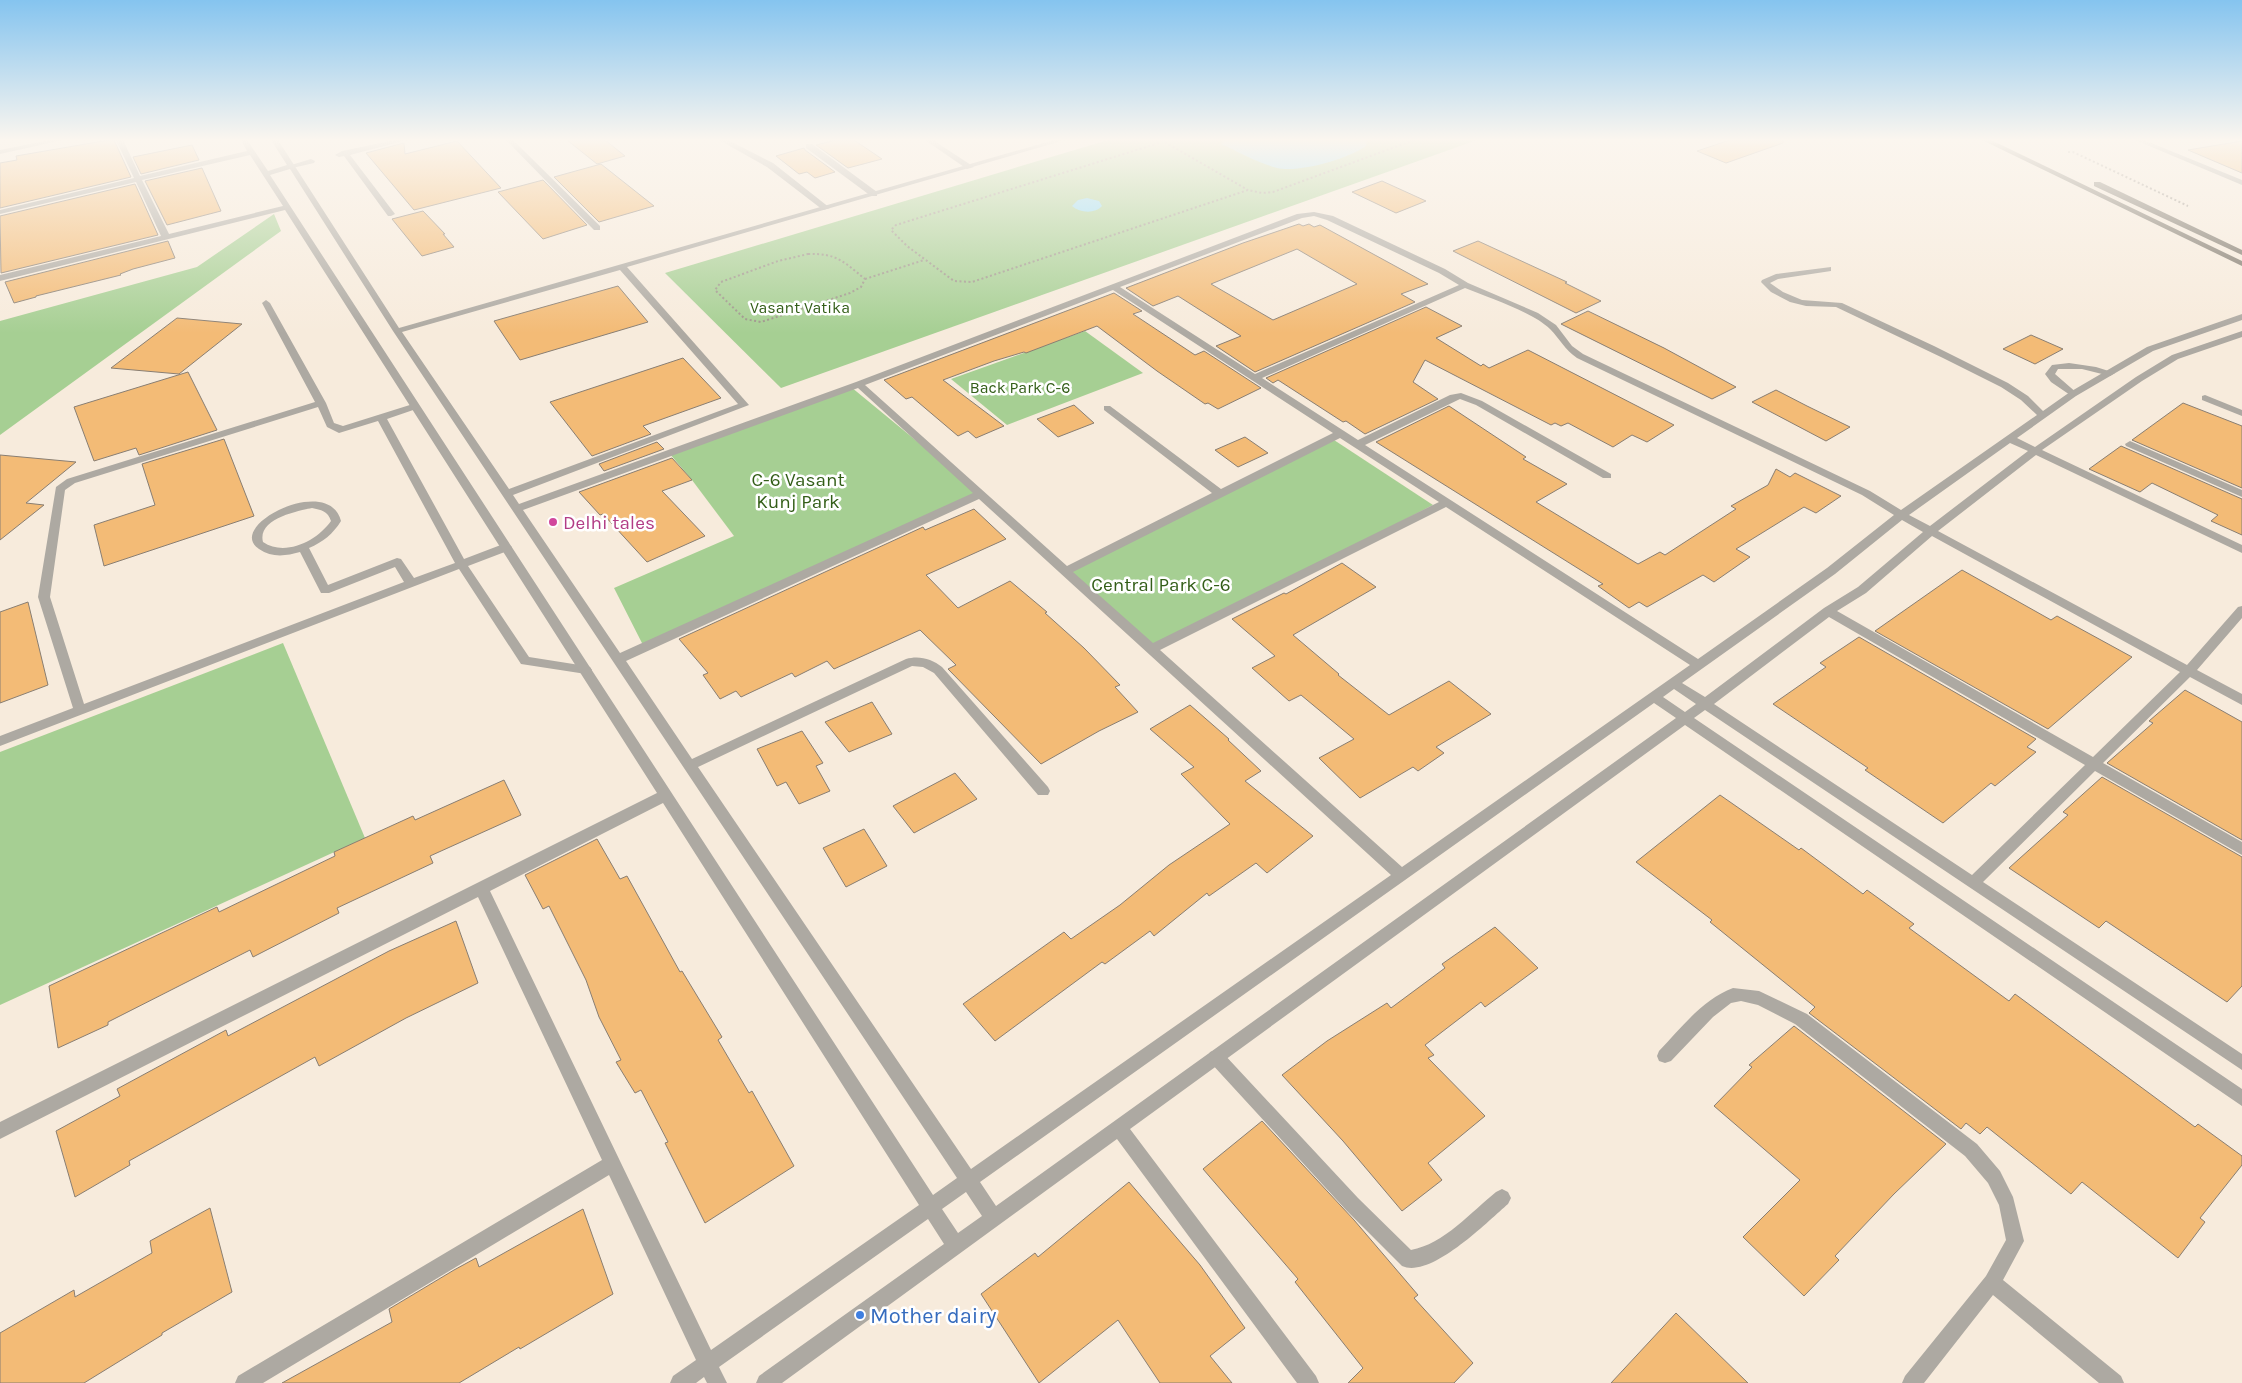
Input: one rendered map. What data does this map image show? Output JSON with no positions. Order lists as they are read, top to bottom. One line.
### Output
{"parks":["Vasant Vatika","Back Park C-6","C-6 Vasant Kunj Park","Central Park C-6"],"places":["Delhi tales","Mother dairy"]}
